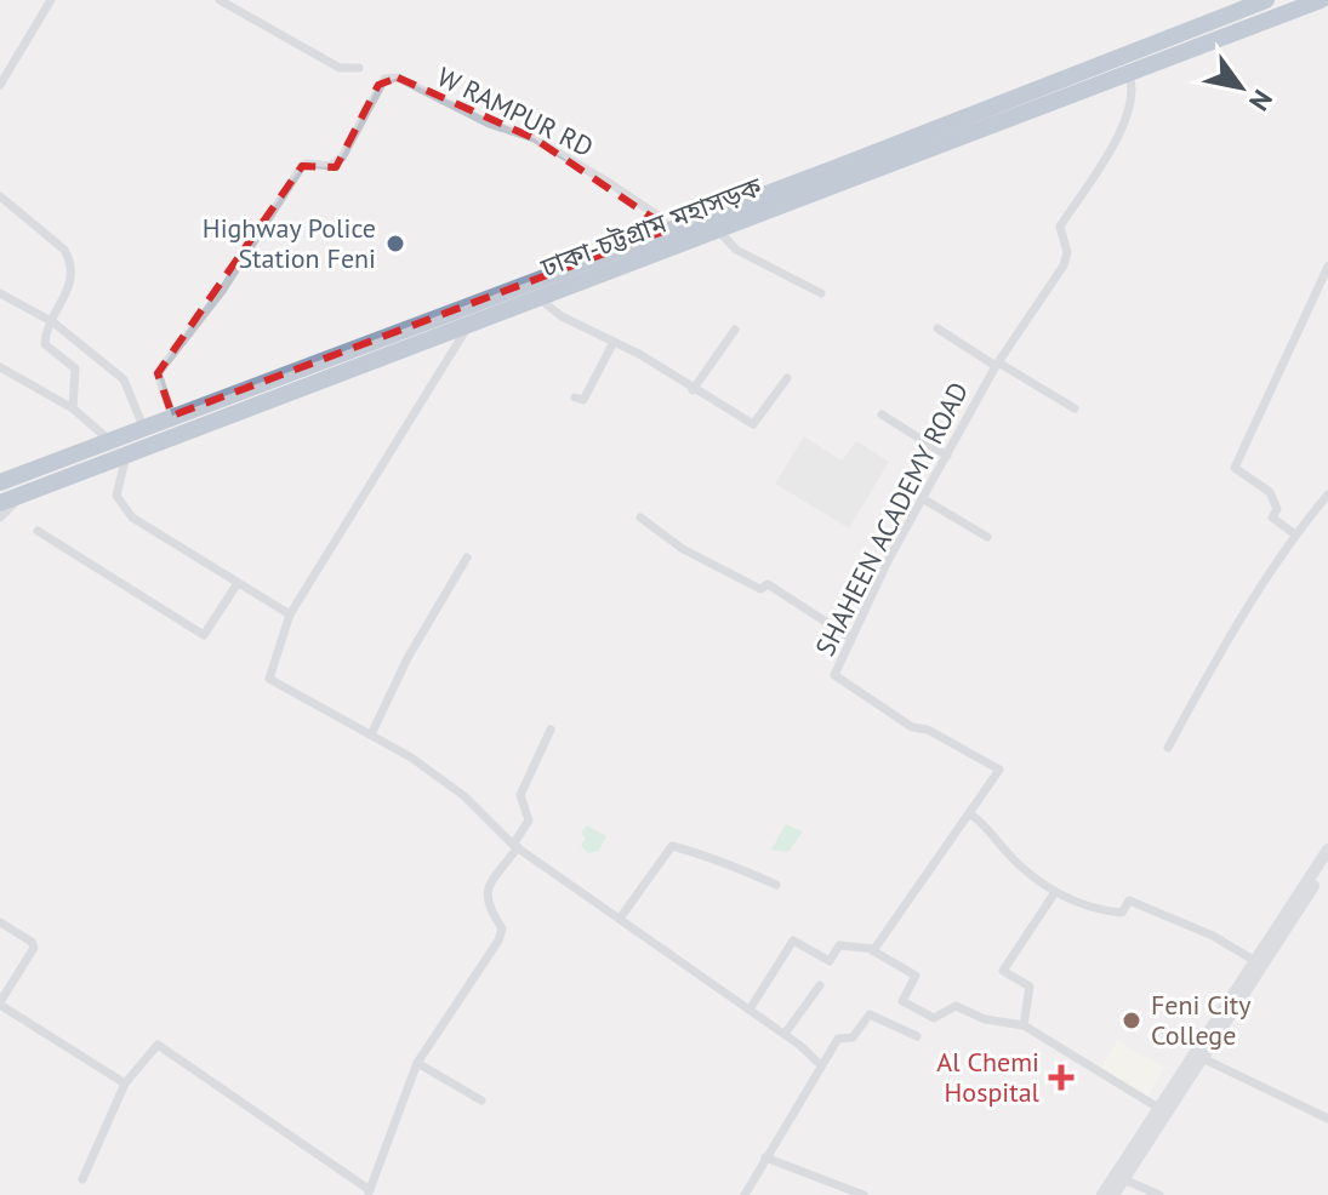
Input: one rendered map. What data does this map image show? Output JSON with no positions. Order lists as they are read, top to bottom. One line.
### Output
{"streets":{"highway":["ঢাকা-চট্টগ্রাম মহাসড়ক"],"street":["W RAMPUR RD","SHAHEEN ACADEMY ROAD"]},"crossings":[["W RAMPUR RD","ঢাকা-চট্টগ্রাম মহাসড়ক"],["ঢাকা-চট্টগ্রাম মহাসড়ক","SHAHEEN ACADEMY ROAD"]],"places":{"other":["Highway Police Station Feni","Feni City College"],"health":["Al Chemi Hospital"]},"north":"bottom right"}
